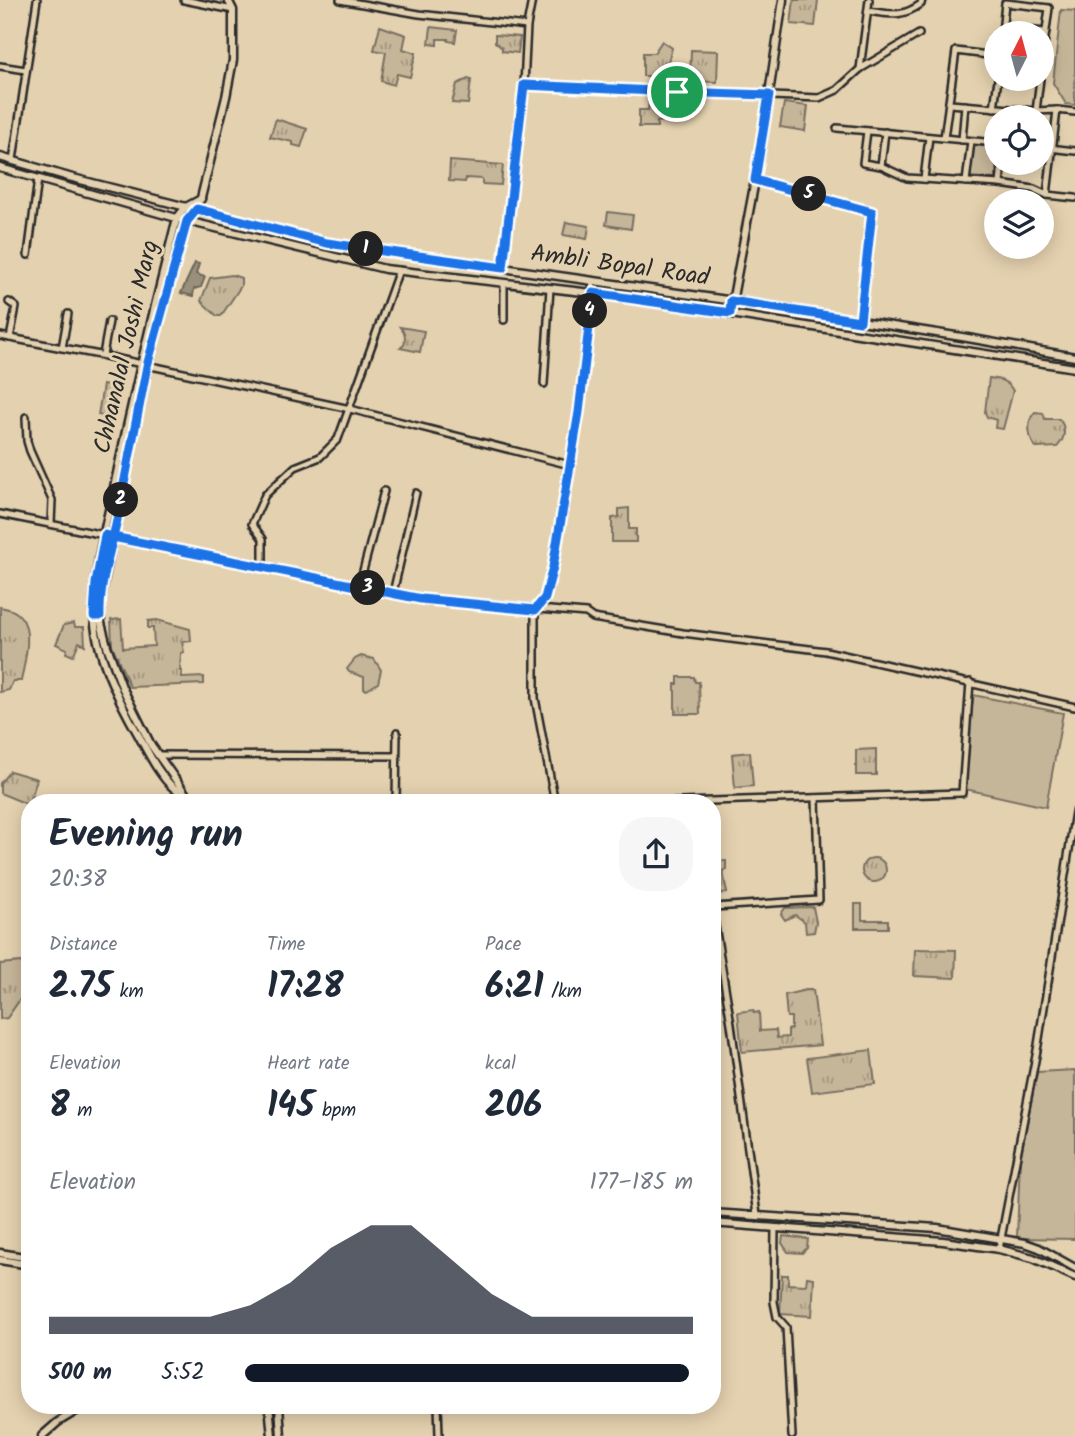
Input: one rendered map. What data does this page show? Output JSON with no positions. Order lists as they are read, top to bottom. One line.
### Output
{"streets":{"street":["Ambli Bopal Road","Chhanalal Joshi Marg"]},"crossings":[["Ambli Bopal Road","Chhanalal Joshi Marg"]],"north":"top","page":{"pins":["5","1","4","2","3"],"heading":["Evening run","20:38"],"stats":[["Distance","2.75 km"],["Time","17:28"],["Pace","6:21 /km"],["Elevation","8 m"],["Heart rate","145 bpm"],["kcal","206"]],"chart":["Elevation","177–185 m"],"list":[{"name":"500 m","note":"5:52"}]}}
